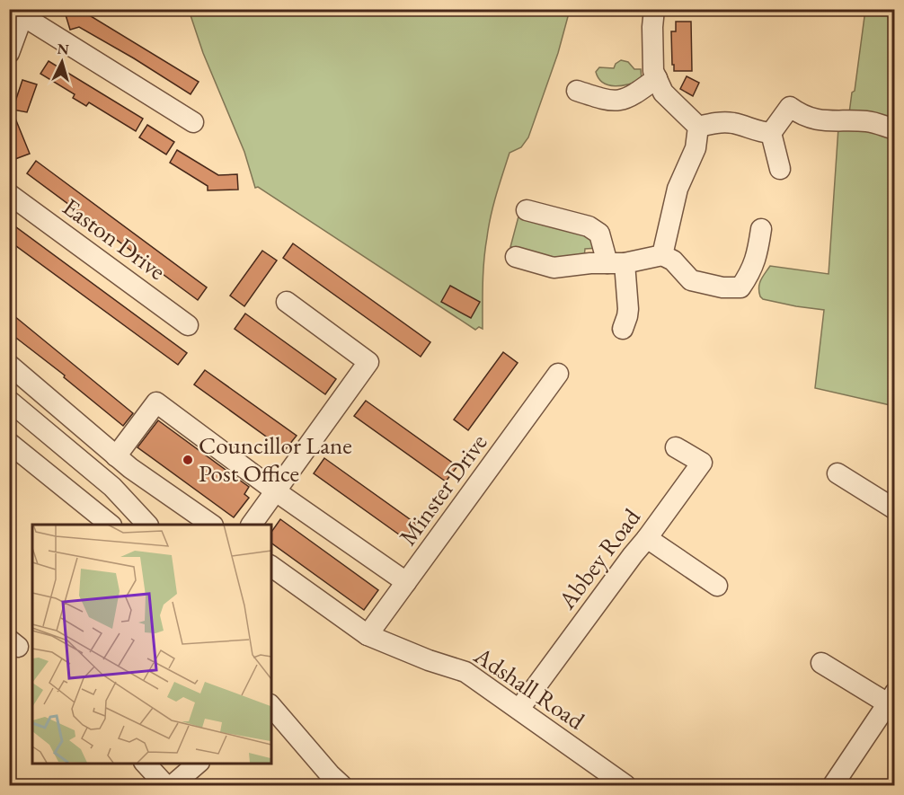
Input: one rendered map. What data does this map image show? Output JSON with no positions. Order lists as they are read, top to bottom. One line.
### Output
{"streets":{"street":["Easton Drive","Minster Drive","Abbey Road","Adshall Road"]},"crossings":[["Minster Drive","Adshall Road"],["Abbey Road","Adshall Road"]],"places":["Councillor Lane Post Office"],"north":"top"}
